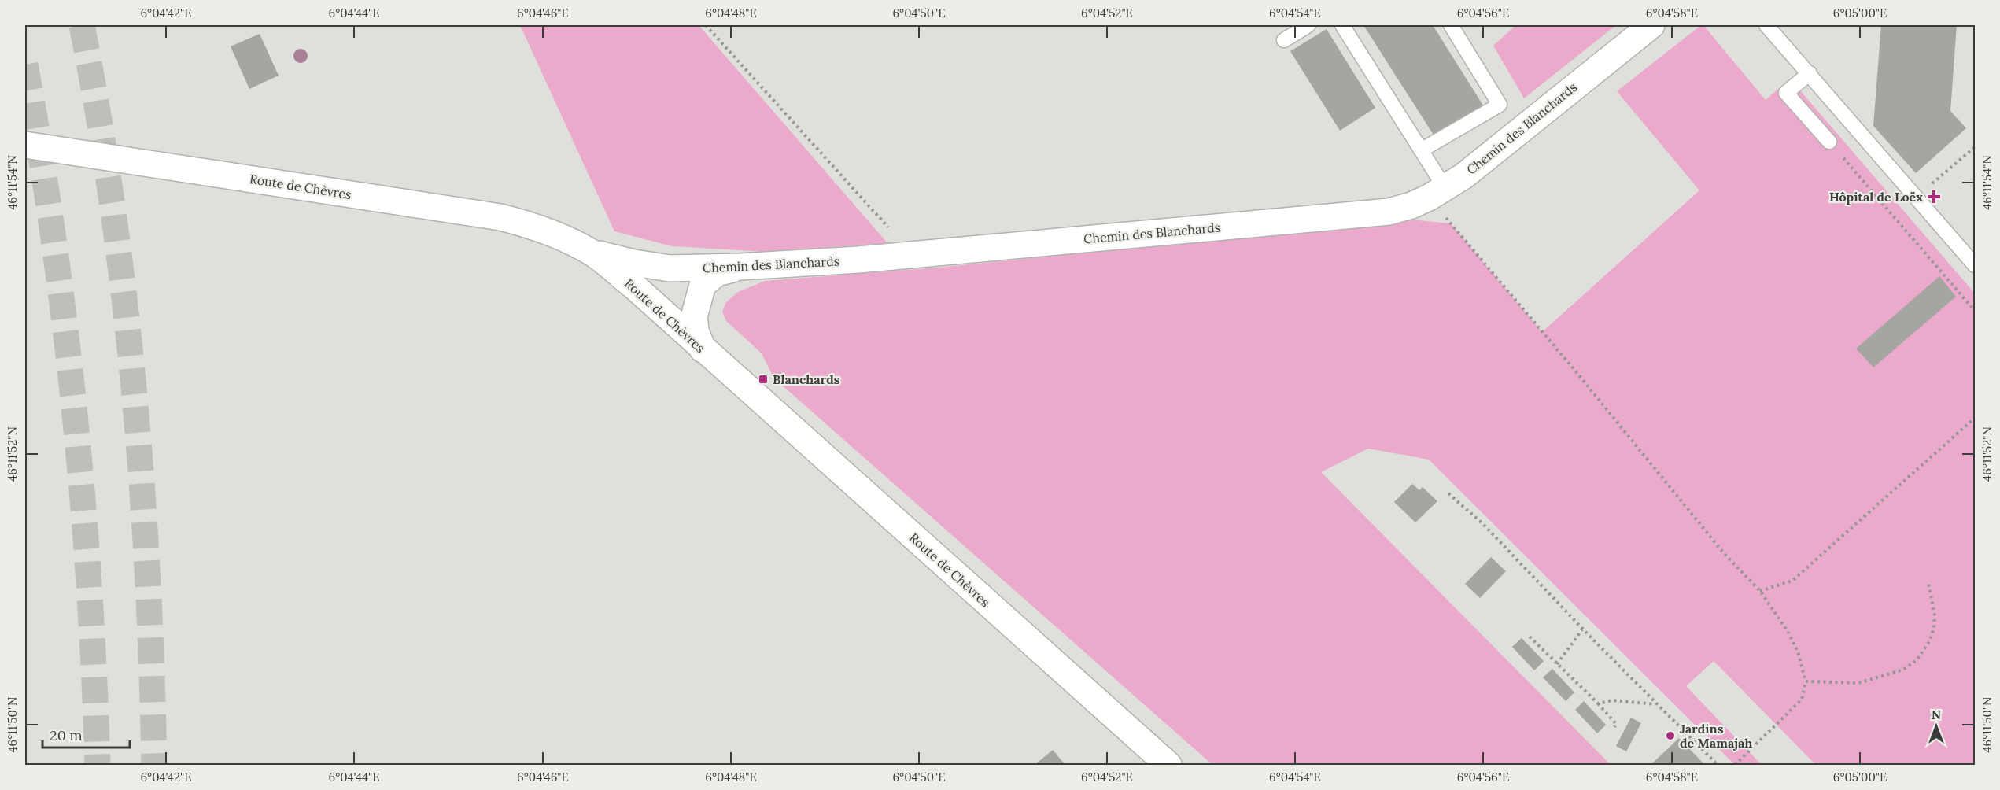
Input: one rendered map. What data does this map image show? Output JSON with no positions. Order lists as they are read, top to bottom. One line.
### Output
{"streets":{"street":["Chemin des Blanchards","Route de Chèvres"]},"crossings":[["Chemin des Blanchards","Route de Chèvres"]],"places":{"health":["Hôpital de Loëx"],"transit":["Blanchards"],"other":["Jardins de Mamajah"]},"scale_bar":"20 m","north":"top","coordinates":["6°04'42\"E","6°04'44\"E","6°04'46\"E","6°04'48\"E","6°04'50\"E","6°04'52\"E","6°04'54\"E","6°04'56\"E","6°04'58\"E","6°05'00\"E","46°11'54\"N","46°11'52\"N","46°11'50\"N"]}
